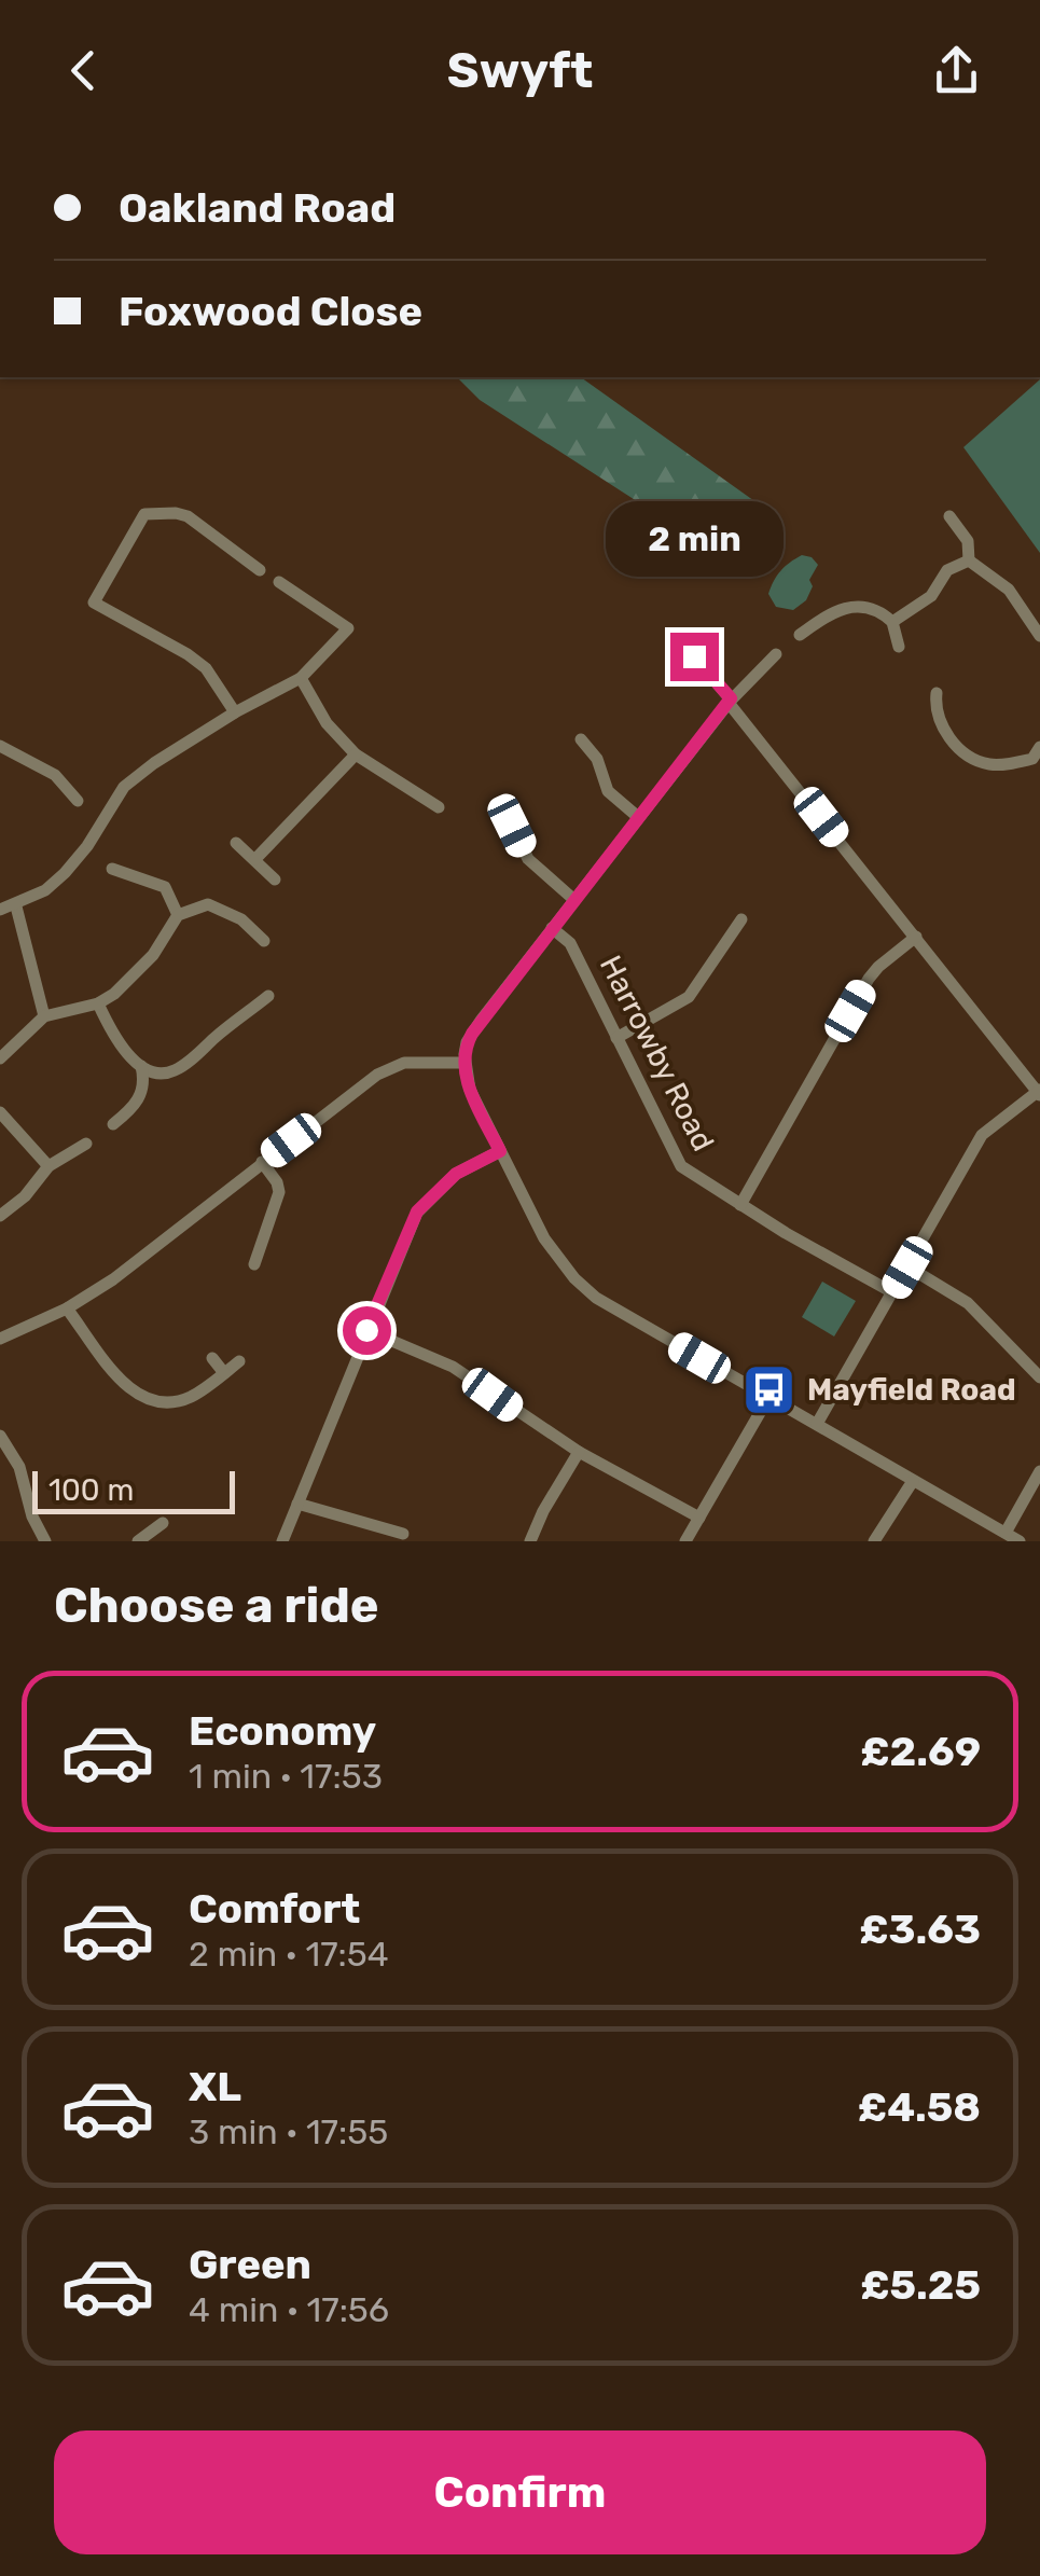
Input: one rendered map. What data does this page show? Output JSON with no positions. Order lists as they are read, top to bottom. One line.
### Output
{"streets":{"street":["Harrowby Road"]},"places":{"bus stop":["Mayfield Road"]},"scale_bar":"100 m","page":{"header":"Swyft","banner":["Oakland Road","Foxwood Close"],"bubble":"2 min","scale":"100 m","heading":"Choose a ride","list":[{"name":"Economy","note":"1 min · 17:53","value":"£2.69"},{"name":"Comfort","note":"2 min · 17:54","value":"£3.63"},{"name":"XL","note":"3 min · 17:55","value":"£4.58"},{"name":"Green","note":"4 min · 17:56","value":"£5.25"}],"buttons":"Confirm"}}
